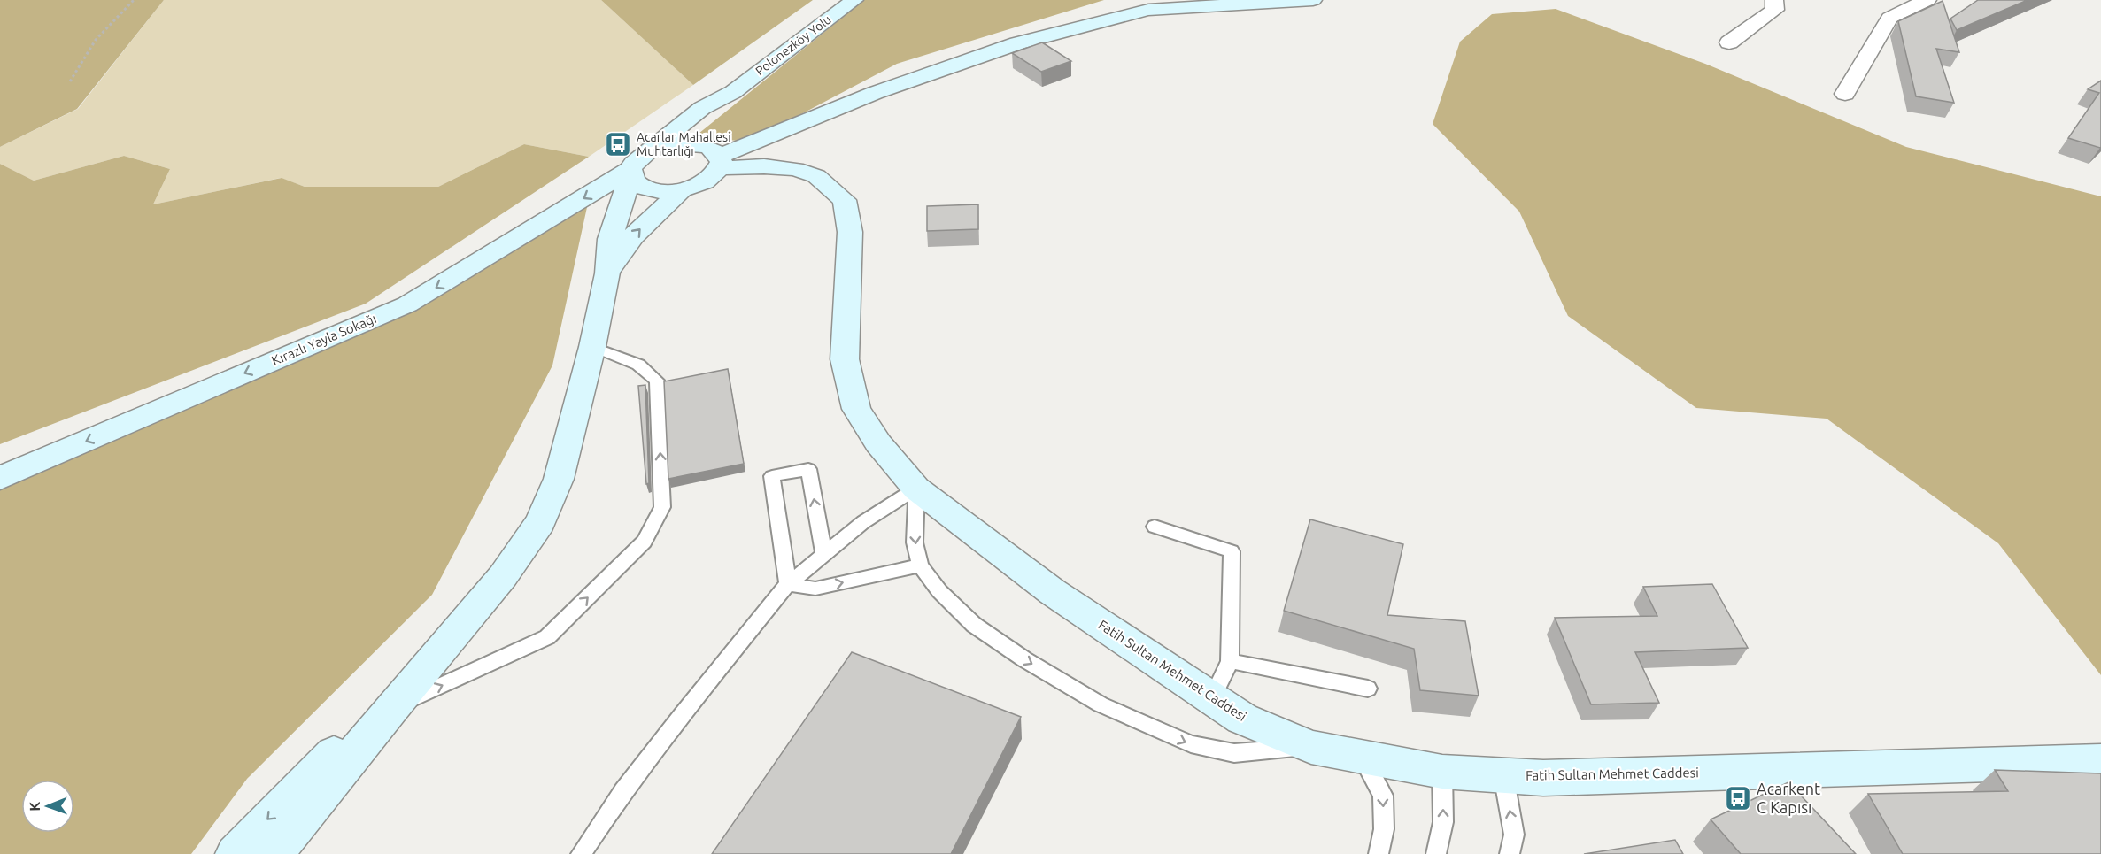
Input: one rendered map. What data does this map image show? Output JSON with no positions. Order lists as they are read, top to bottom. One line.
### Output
{"streets":{"main road":["Polonezköy Yolu","Kırazlı Yayla Sokağı","Fatih Sultan Mehmet Caddesi"]},"one_way":["Kırazlı Yayla Sokağı"],"places":{"bus stop":["Acarlar Mahallesi Muhtarlığı","Acarkent C Kapısı"]},"north":"left"}
